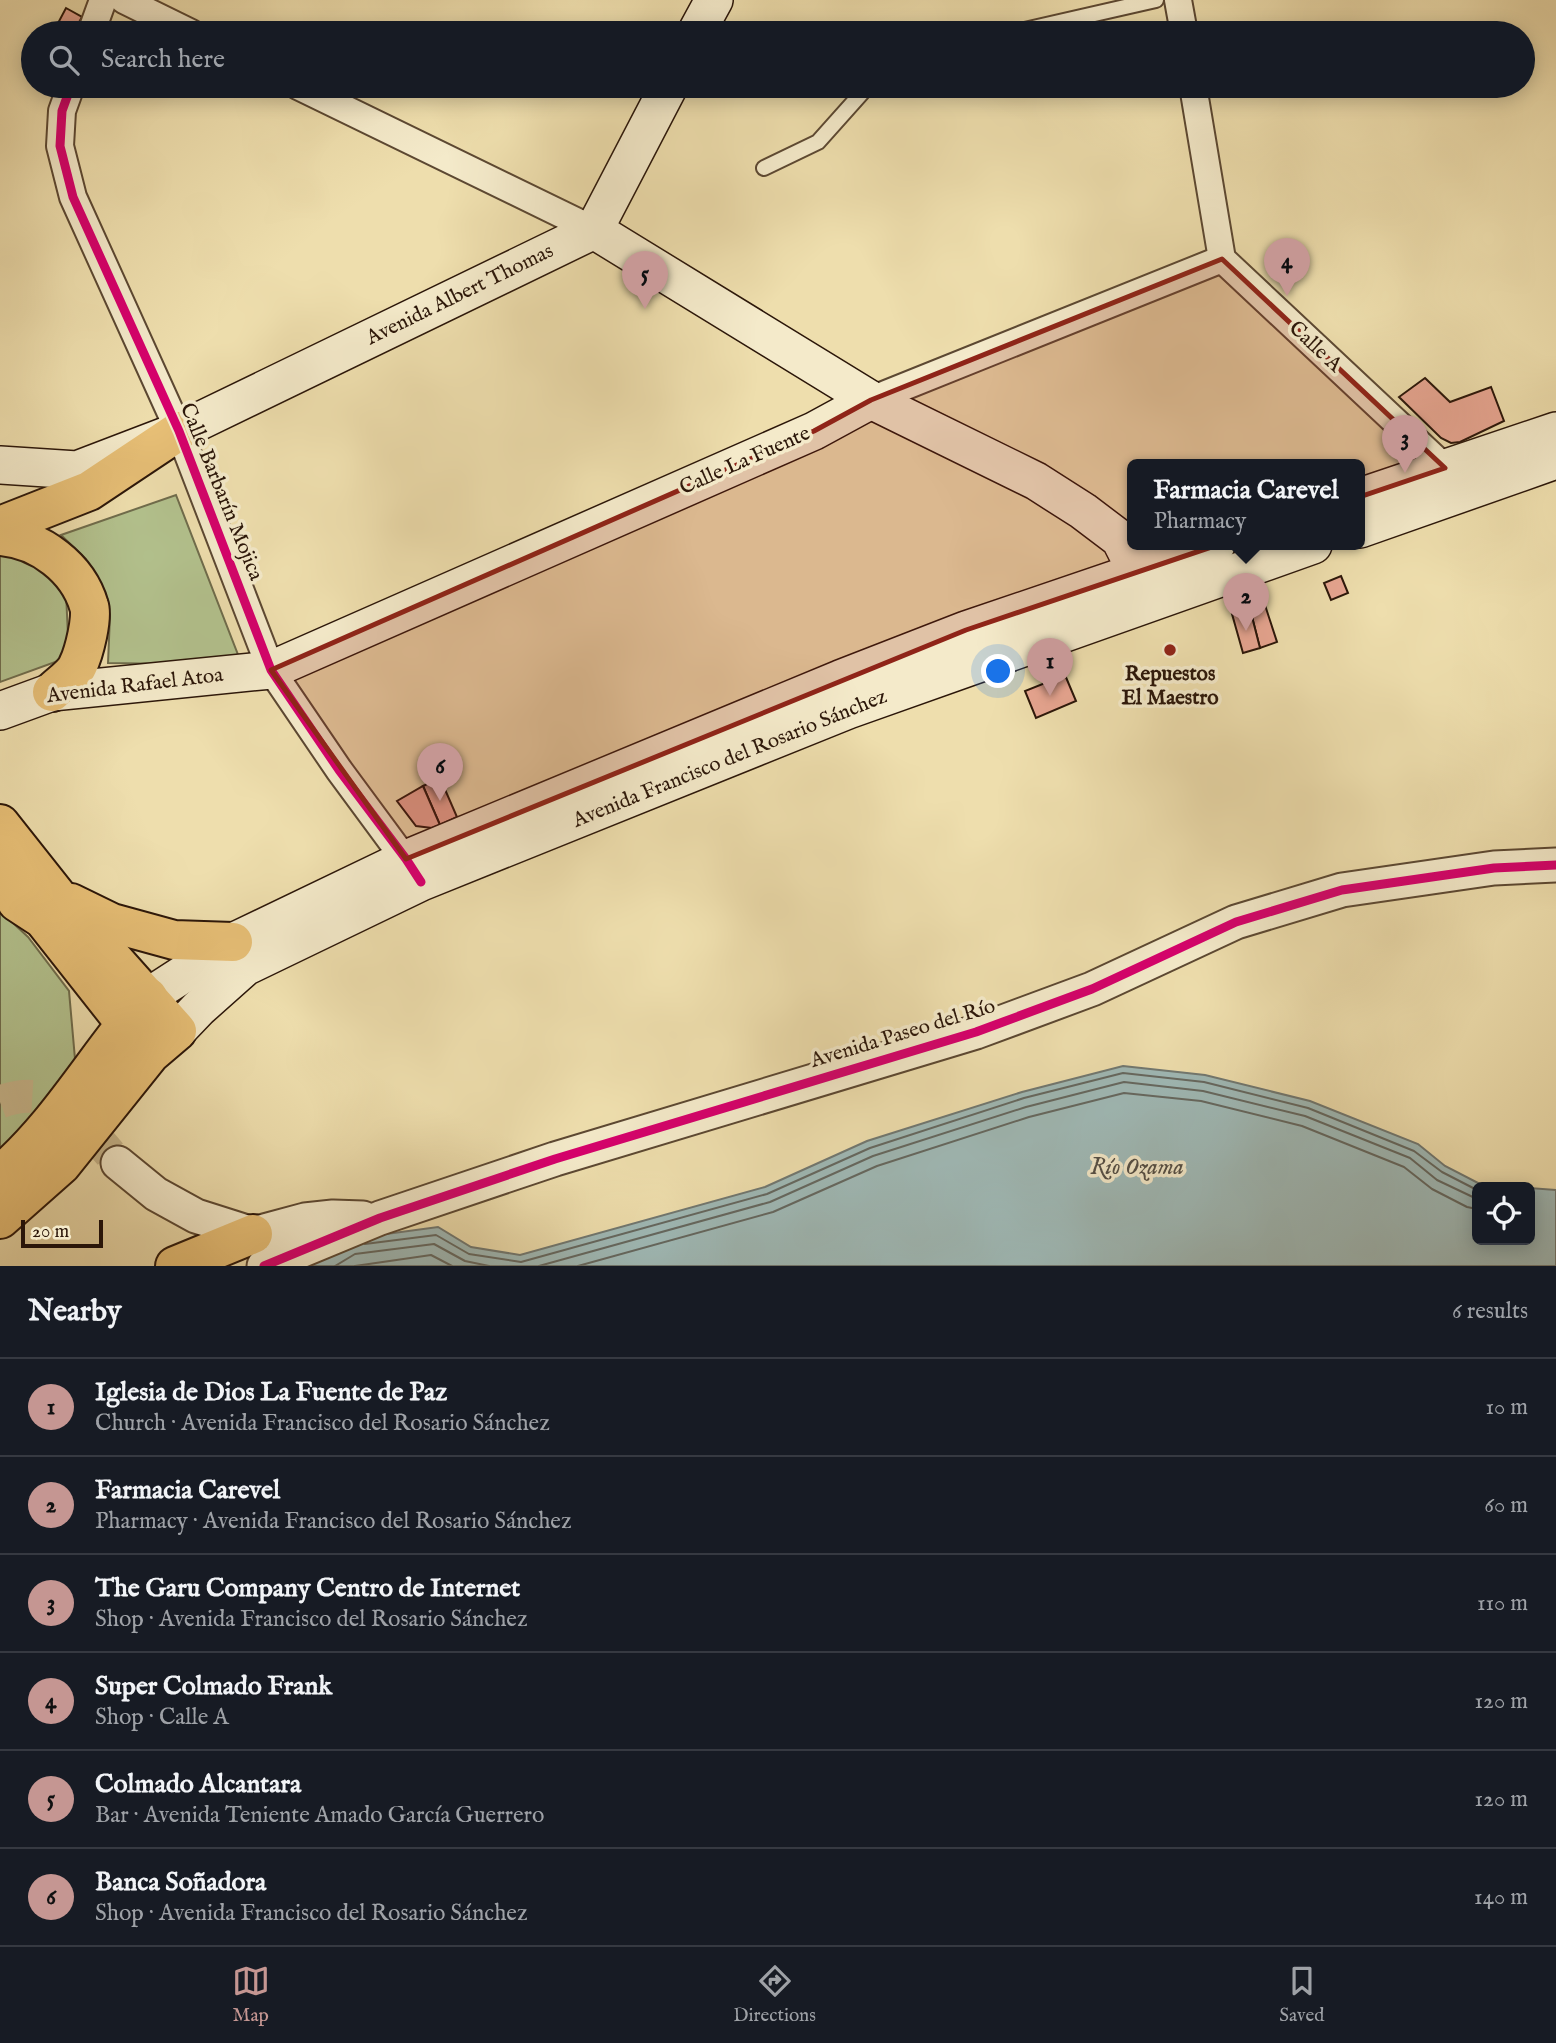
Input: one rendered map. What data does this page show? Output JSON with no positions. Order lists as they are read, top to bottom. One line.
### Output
{"streets":{"main road":["Avenida Albert Thomas","Calle La Fuente","Avenida Rafael Atoa","Avenida Francisco del Rosario Sánchez"],"street":["Calle A","Calle Barbarín Mojica","Avenida Paseo del Río"]},"crossings":[["Avenida Albert Thomas","Calle Barbarín Mojica"],["Calle A","Calle La Fuente"],["Calle La Fuente","Calle Barbarín Mojica"],["Calle La Fuente","Avenida Rafael Atoa"],["Calle Barbarín Mojica","Avenida Rafael Atoa"],["Calle Barbarín Mojica","Avenida Francisco del Rosario Sánchez"]],"water":["Río Ozama"],"places":["Repuestos El Maestro"],"scale_bar":"20 m","page":{"search":"Search here","pins":["4","5","3","2","1","6"],"popup":["Farmacia Carevel","Pharmacy"],"scale":"20 m","heading":["Nearby","6 results"],"list":[{"mark":"1","name":"Iglesia de Dios La Fuente de Paz","note":"Church · Avenida Francisco del Rosario Sánchez","value":"10 m"},{"mark":"2","name":"Farmacia Carevel","note":"Pharmacy · Avenida Francisco del Rosario Sánchez","value":"60 m"},{"mark":"3","name":"The Garu Company Centro de Internet","note":"Shop · Avenida Francisco del Rosario Sánchez","value":"110 m"},{"mark":"4","name":"Super Colmado Frank","note":"Shop · Calle A","value":"120 m"},{"mark":"5","name":"Colmado Alcantara","note":"Bar · Avenida Teniente Amado García Guerrero","value":"120 m"},{"mark":"6","name":"Banca Soñadora","note":"Shop · Avenida Francisco del Rosario Sánchez","value":"140 m"}],"nav":["Map","Directions","Saved"]}}
